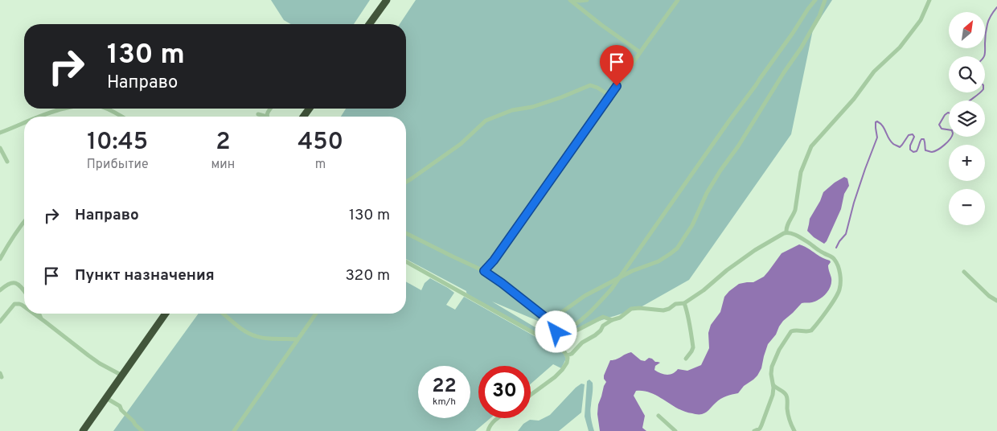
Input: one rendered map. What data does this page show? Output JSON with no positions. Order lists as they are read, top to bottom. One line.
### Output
{"north":"top right","page":{"map_buttons":["+","−"],"turn":["130 m","Направо"],"eta":["10:45","Прибытие","2","мин","450","m"],"list":[{"name":"Направо","value":"130 m"},{"name":"Пункт назначения","value":"320 m"}],"speed":"22 km/h","limit":"30"}}
